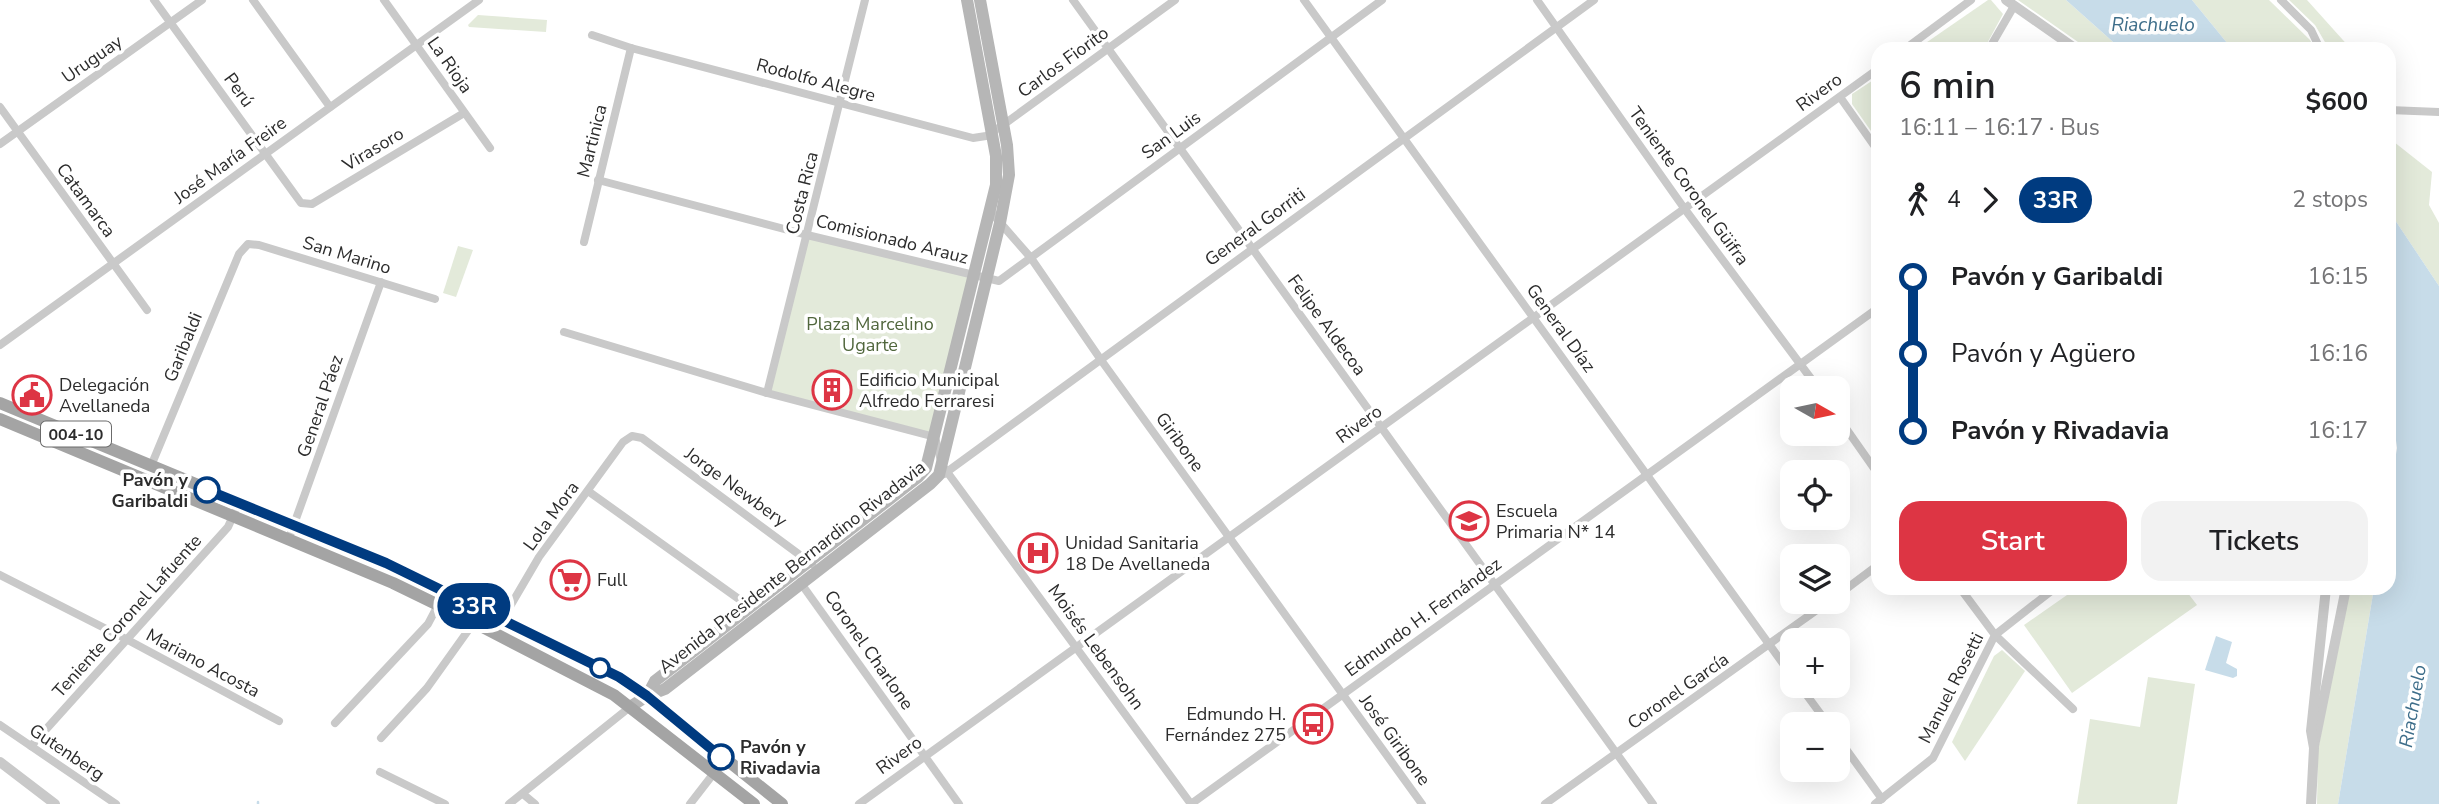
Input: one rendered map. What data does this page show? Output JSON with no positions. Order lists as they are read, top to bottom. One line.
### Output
{"streets":{"main road":["004-10","Avenida Presidente Bernardino Rivadavia"],"street":["Uruguay","Carlos Fiorito","La Rioja","Rodolfo Alegre","Perú","Rivero","San Luis","Martinica","Virasoro","José María Freire","Teniente Coronel Güifra","Costa Rica","Catamarca","General Gorriti","Comisionado Arauz","San Marino","Felipe Aldecoa","General Díaz","Garibaldi","General Páez","Giribone","Jorge Newbery","Lola Mora","Teniente Coronel Lafuente","Edmundo H. Fernández","Moisés Lebensohn","Coronel Charlone","Mariano Acosta","Manuel Rosetti","Coronel García","José Giribone","Gutenberg"]},"crossings":[["Uruguay","Perú"],["Uruguay","Catamarca"],["Carlos Fiorito","Rodolfo Alegre"],["Carlos Fiorito","Felipe Aldecoa"],["Carlos Fiorito","Avenida Presidente Bernardino Rivadavia"],["La Rioja","Virasoro"],["La Rioja","José María Freire"],["Rodolfo Alegre","Martinica"],["Rodolfo Alegre","Costa Rica"],["Rodolfo Alegre","Avenida Presidente Bernardino Rivadavia"],["Perú","Virasoro"],["Perú","José María Freire"],["Rivero","Teniente Coronel Güifra"],["Rivero","Felipe Aldecoa"],["Rivero","General Díaz"],["Rivero","Giribone"],["Rivero","Moisés Lebensohn"],["Rivero","Coronel Charlone"],["San Luis","Comisionado Arauz"],["San Luis","Felipe Aldecoa"],["San Luis","General Díaz"],["San Luis","Giribone"],["San Luis","Avenida Presidente Bernardino Rivadavia"],["Martinica","Comisionado Arauz"],["José María Freire","Catamarca"],["Teniente Coronel Güifra","General Gorriti"],["Teniente Coronel Güifra","Edmundo H. Fernández"],["Costa Rica","Comisionado Arauz"],["General Gorriti","Felipe Aldecoa"],["General Gorriti","General Díaz"],["General Gorriti","Giribone"],["General Gorriti","Avenida Presidente Bernardino Rivadavia"],["General Gorriti","Moisés Lebensohn"],["Comisionado Arauz","Avenida Presidente Bernardino Rivadavia"],["San Marino","Garibaldi"],["San Marino","General Páez"],["Felipe Aldecoa","Edmundo H. Fernández"],["Felipe Aldecoa","Coronel García"],["General Díaz","Edmundo H. Fernández"],["General Díaz","Coronel García"],["Garibaldi","004-10"],["General Páez","004-10"],["004-10","Lola Mora"],["004-10","Avenida Presidente Bernardino Rivadavia"],["004-10","Teniente Coronel Lafuente"],["Giribone","Avenida Presidente Bernardino Rivadavia"],["Giribone","Edmundo H. Fernández"],["Giribone","José Giribone"],["Jorge Newbery","Lola Mora"],["Jorge Newbery","Avenida Presidente Bernardino Rivadavia"],["Avenida Presidente Bernardino Rivadavia","Moisés Lebensohn"],["Avenida Presidente Bernardino Rivadavia","Coronel Charlone"],["Teniente Coronel Lafuente","Mariano Acosta"],["Teniente Coronel Lafuente","Gutenberg"],["Edmundo H. Fernández","Moisés Lebensohn"],["Edmundo H. Fernández","José Giribone"]],"water":["Riachuelo"],"parks":["Plaza Marcelino Ugarte"],"places":{"building":["Edificio Municipal Alfredo Ferraresi"],"public building":["Delegación Avellaneda"],"other":["Pavón y Garibaldi","Pavón y Rivadavia"],"school or university":["Escuela Primaria N* 14"],"hospital":["Unidad Sanitaria 18 De Avellaneda"],"supermarket":["Full"],"bus stop":["Edmundo H. Fernández 275"]},"lines":["bus line 33R"],"north":"right","page":{"on_map":"33R","heading":["6 min","16:11 – 16:17 · Bus","$600"],"legs":["4","33R","2 stops"],"list":[{"name":"Pavón y Garibaldi","value":"16:15"},{"name":"Pavón y Agüero","value":"16:16"},{"name":"Pavón y Rivadavia","value":"16:17"}],"map_buttons":["+","−"],"buttons":["Start","Tickets"]}}
